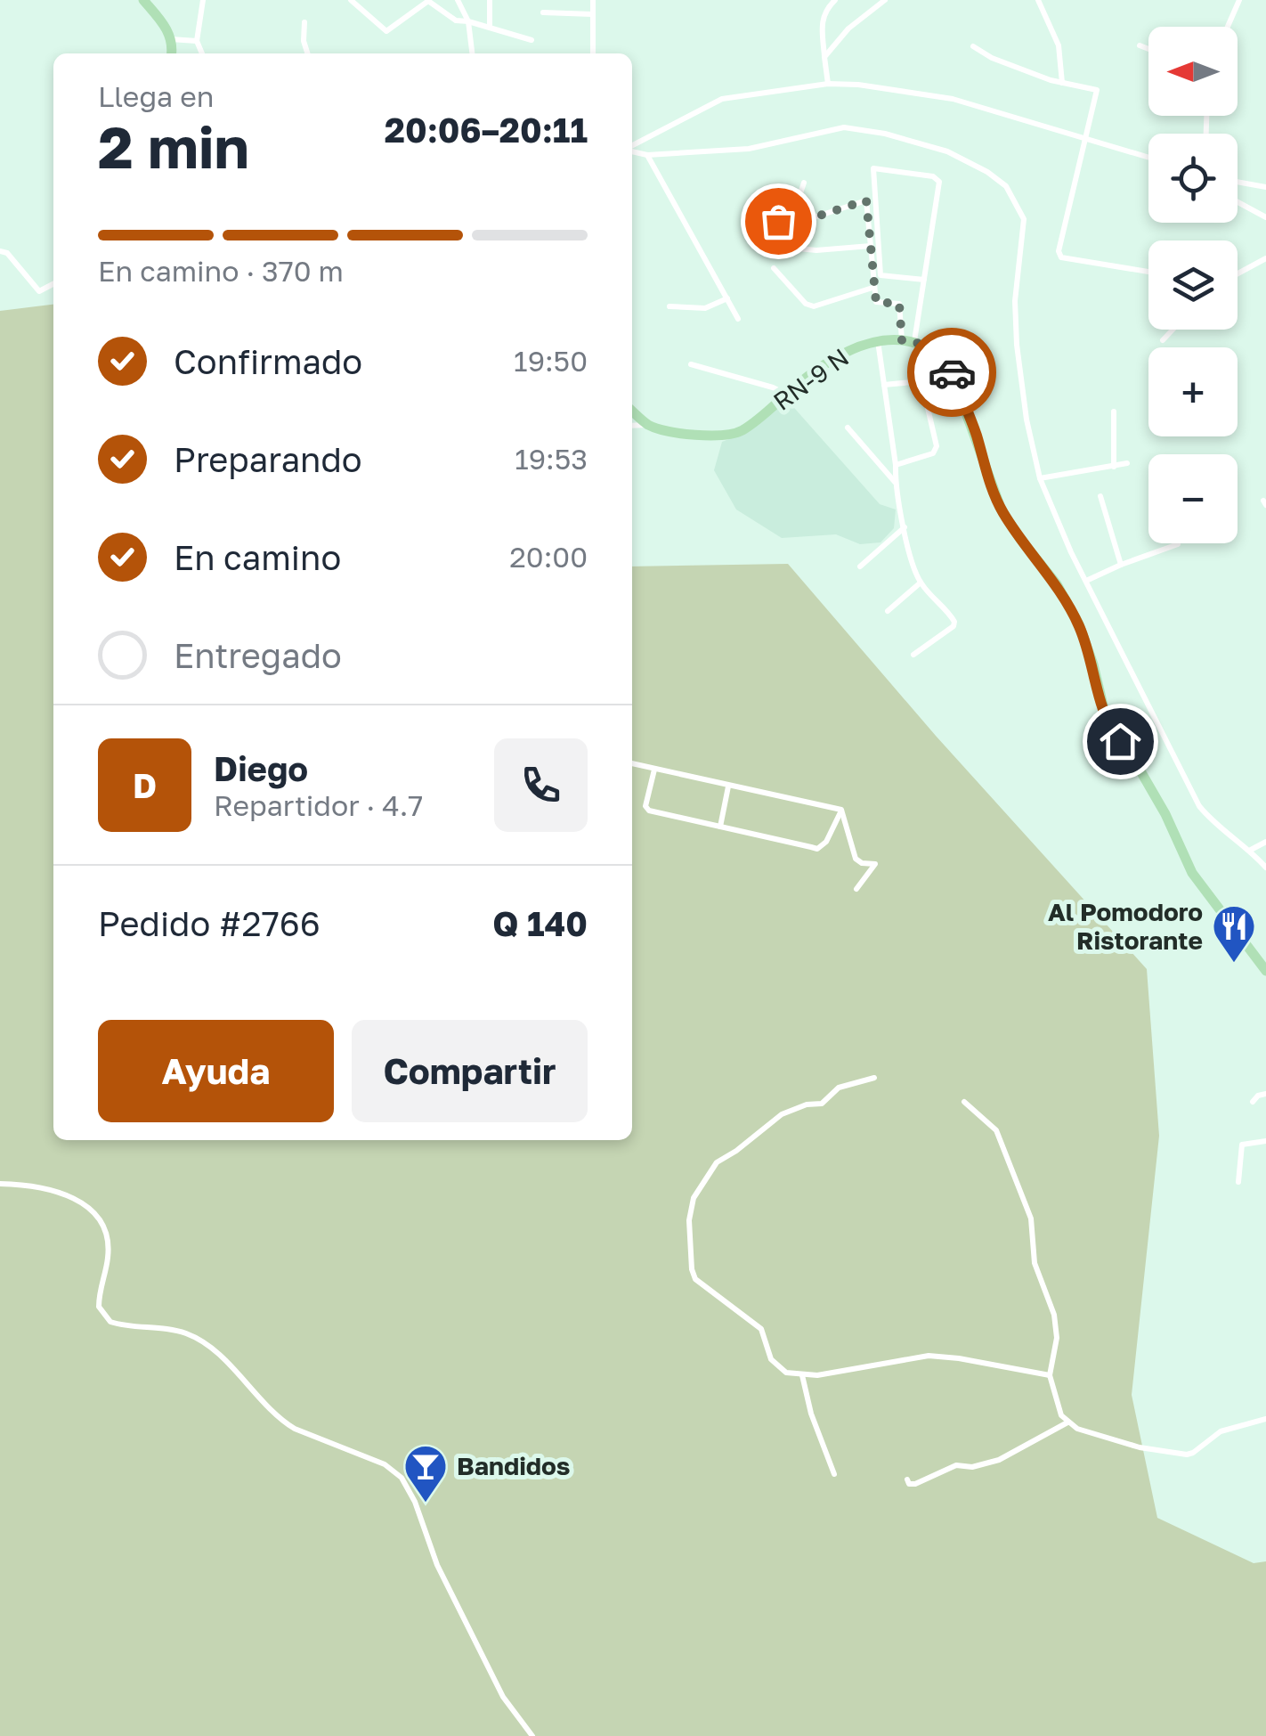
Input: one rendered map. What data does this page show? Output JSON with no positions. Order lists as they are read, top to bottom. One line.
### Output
{"streets":{"main road":["RN-9 N"]},"places":{"restaurant":["Al Pomodoro Ristorante"],"bar":["Bandidos"]},"north":"left","page":{"map_buttons":["+","−"],"heading":["2 min","Llega en","20:06–20:11"],"panel":["Diego","Repartidor · 4.7","Pedido #2766","Q 140"],"bar":"En camino · 370 m","list":[["Confirmado","19:50"],["Preparando","19:53"],["En camino","20:00"],"Entregado"],"round":"D","buttons":["Ayuda","Compartir"]}}
